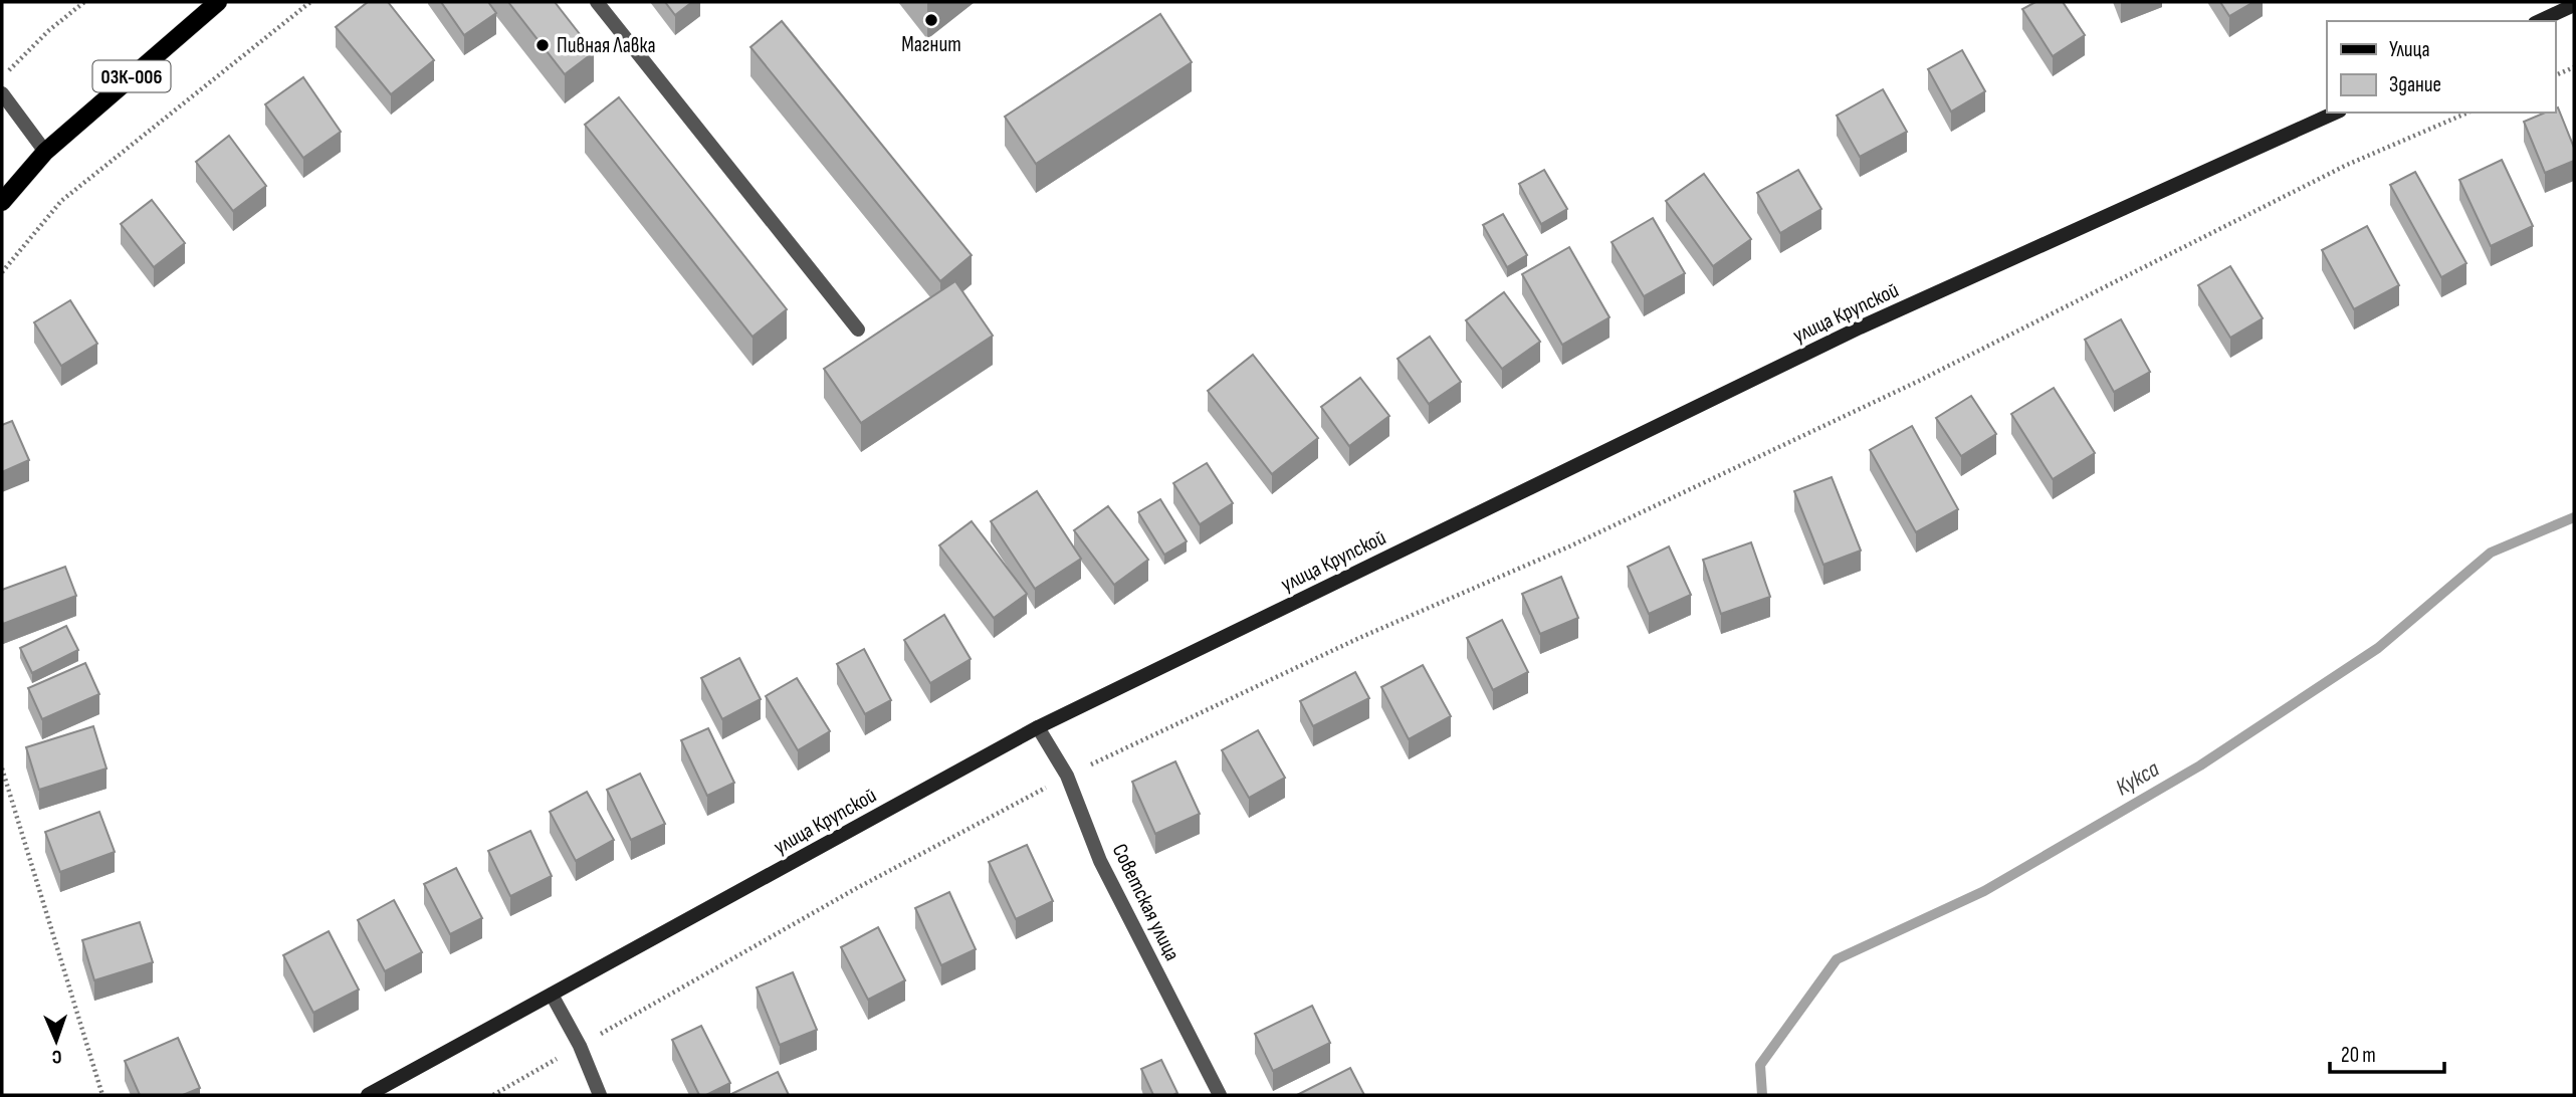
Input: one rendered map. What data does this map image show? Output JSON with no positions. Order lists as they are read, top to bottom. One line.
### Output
{"streets":{"main road":["03К-006"],"street":["улица Крупской","Советская улица"]},"crossings":[["улица Крупской","Советская улица"]],"water":["Кукса"],"places":["Магнит","Пивная Лавка"],"legend":["Улица","Здание"],"scale_bar":"20 m","north":"bottom"}
